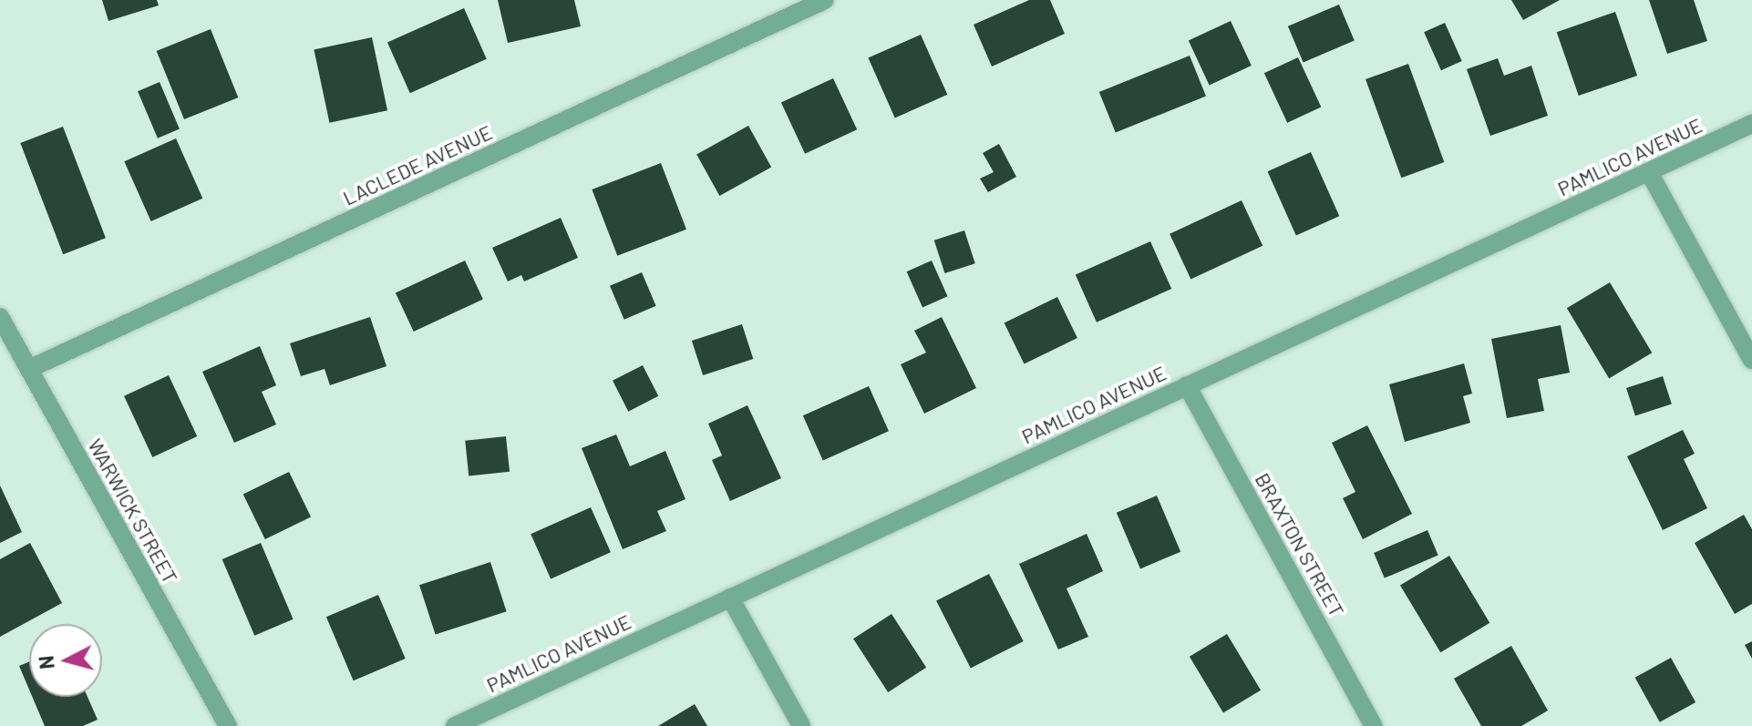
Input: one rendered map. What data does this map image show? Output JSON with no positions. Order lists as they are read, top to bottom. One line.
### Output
{"streets":{"street":["PAMLICO AVENUE","LACLEDE AVENUE","WARWICK STREET","BRAXTON STREET"]},"crossings":[["PAMLICO AVENUE","BRAXTON STREET"],["LACLEDE AVENUE","WARWICK STREET"]],"north":"left"}
